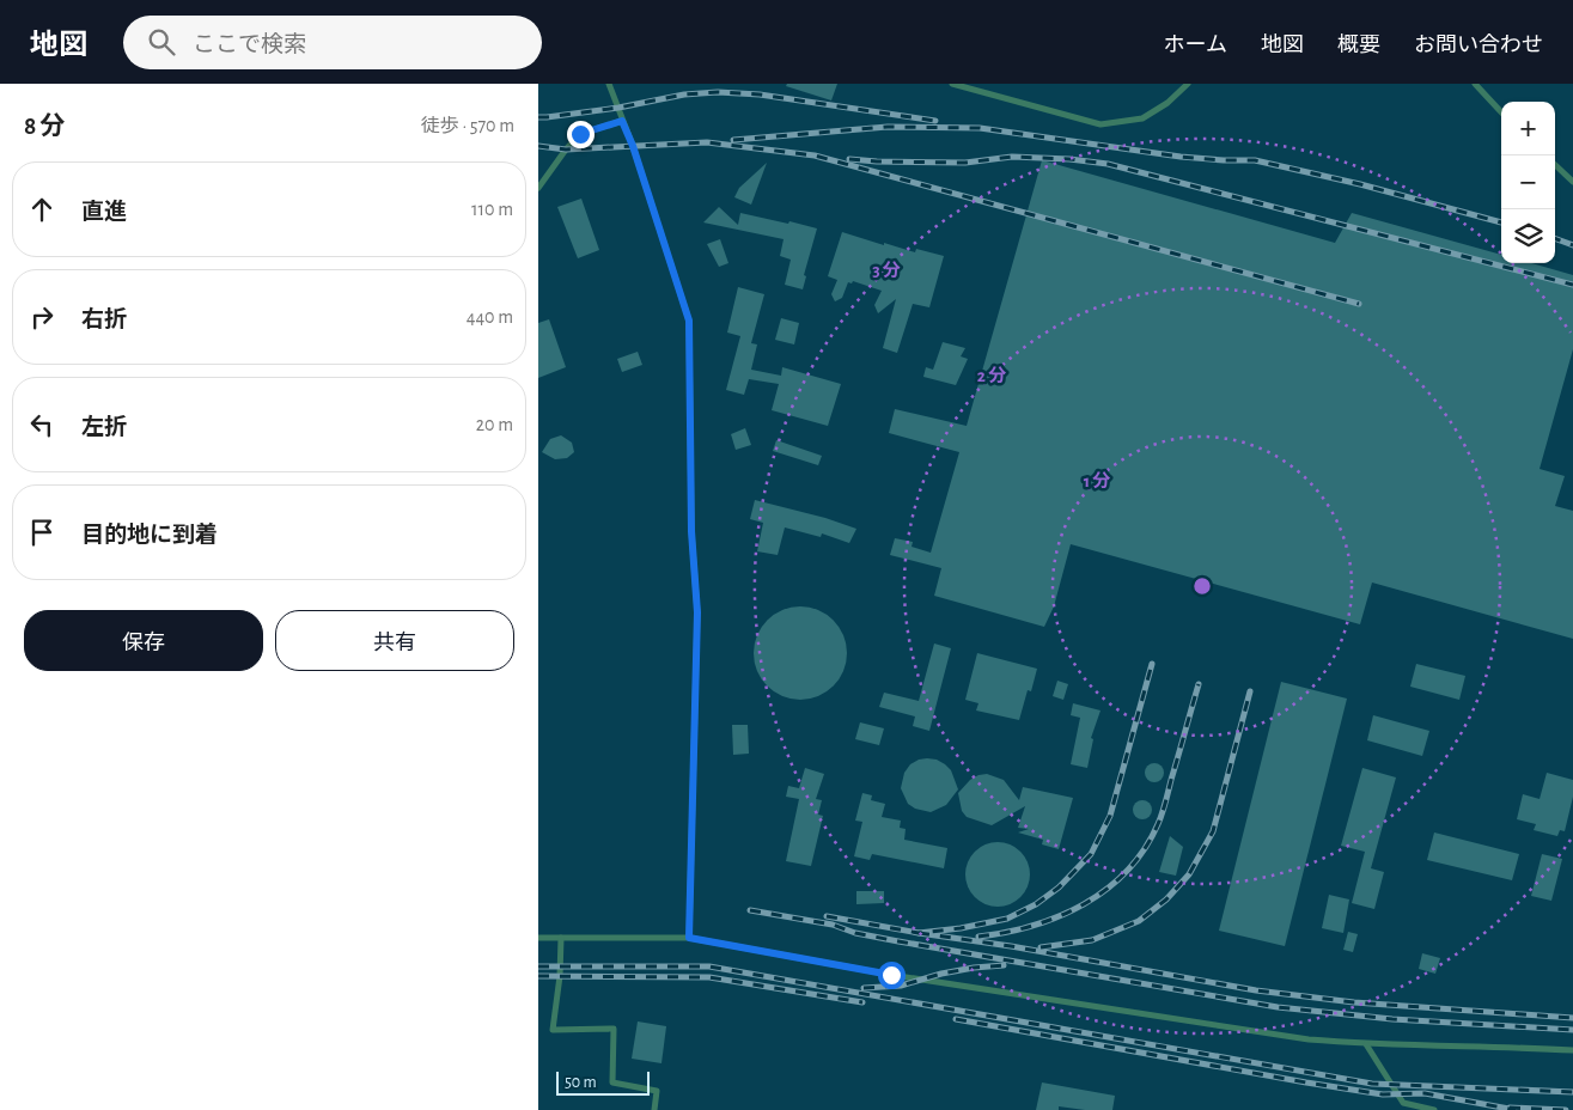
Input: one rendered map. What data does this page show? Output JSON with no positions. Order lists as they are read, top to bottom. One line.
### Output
{"scale_bar":"50 m","page":{"header":"地図","search":"ここで検索","nav":["ホーム","地図","概要","お問い合わせ"],"heading":["8 分","徒歩 · 570 m"],"map_buttons":["+","−"],"list":[["直進","110 m"],["右折","440 m"],["左折","20 m"],"目的地に到着"],"buttons":["保存","共有"],"scale":"50 m"},"rings":["3 分","2 分","1 分"]}
